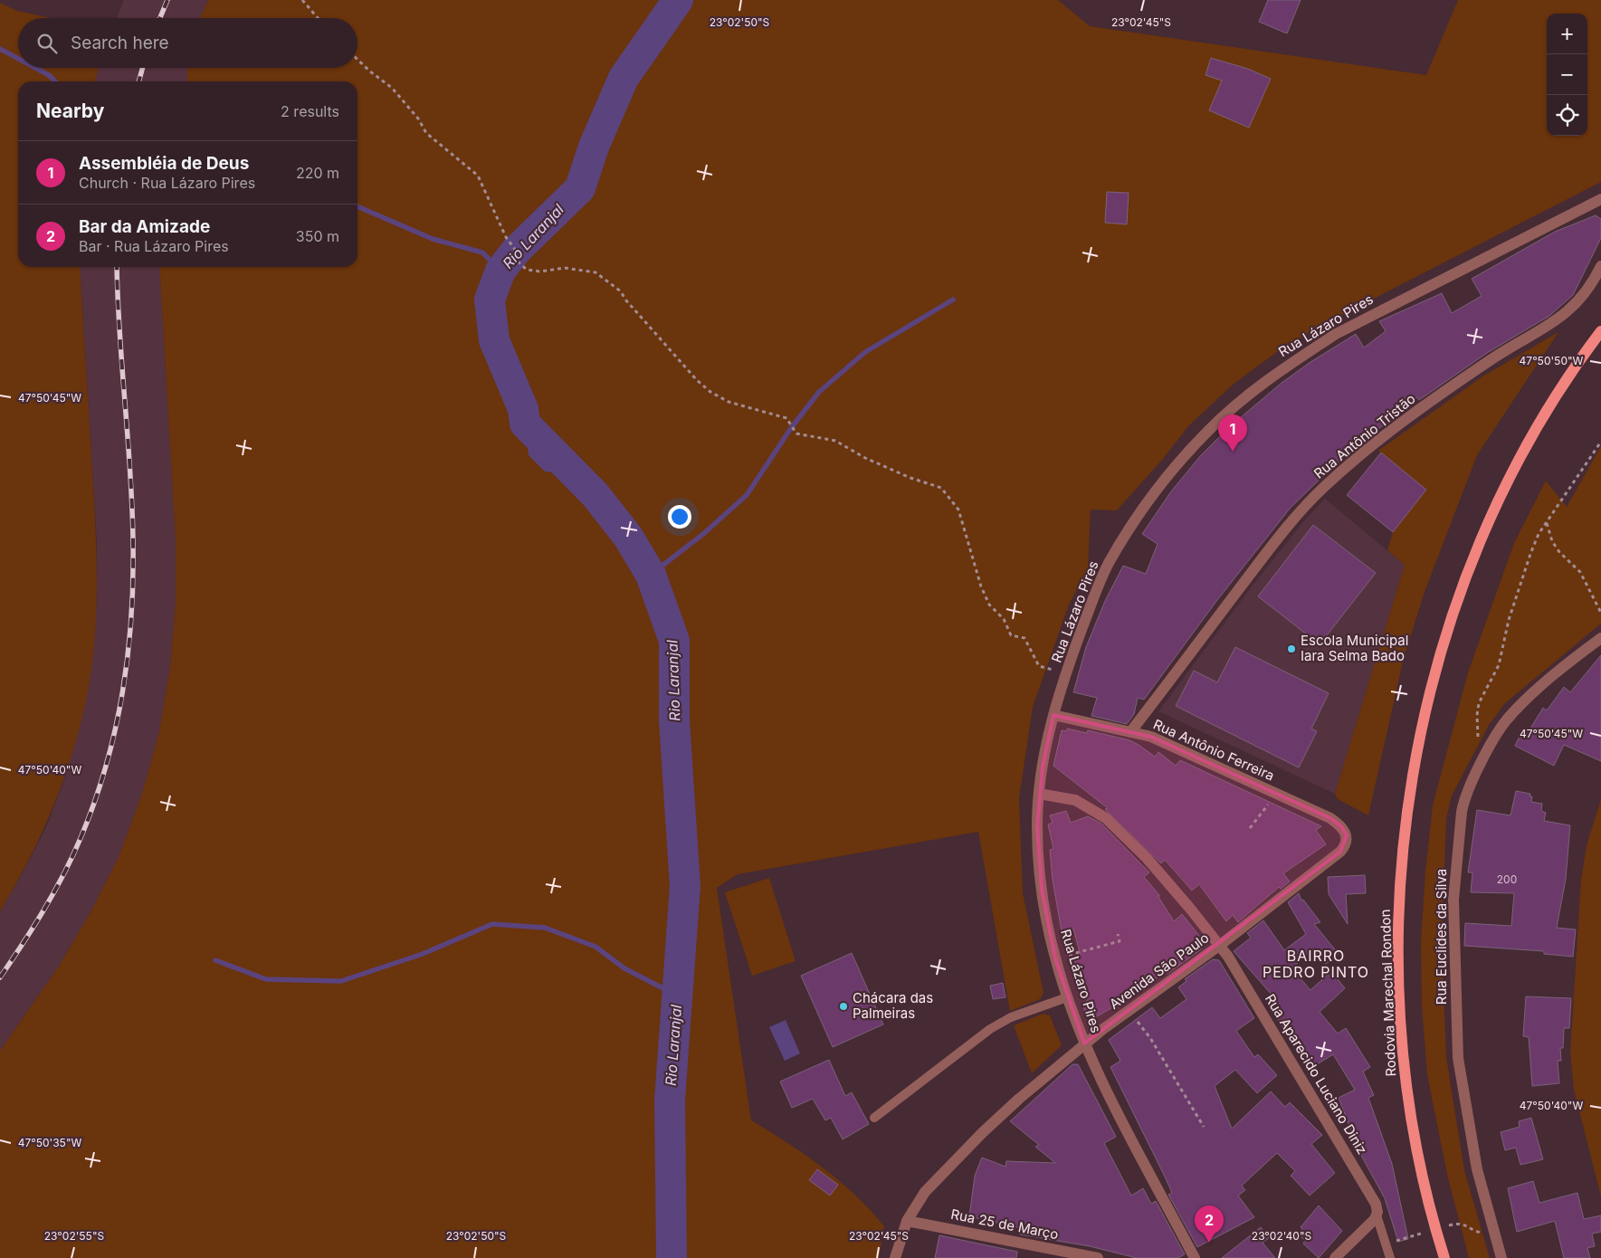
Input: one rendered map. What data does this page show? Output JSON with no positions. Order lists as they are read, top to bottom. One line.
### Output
{"streets":{"main road":["Rodovia Marechal Rondon"],"street":["Rua Lázaro Pires","Rua Antônio Tristão","Rua Antônio Ferreira","Rua Euclides da Silva","Avenida São Paulo","Rua Aparecido Luciano Diniz","Rua 25 de Março"]},"crossings":[["Rua Lázaro Pires","Rua Antônio Ferreira"],["Rua Lázaro Pires","Avenida São Paulo"],["Rua Lázaro Pires","Rua Aparecido Luciano Diniz"],["Rua Antônio Tristão","Rua Antônio Ferreira"],["Rua Antônio Ferreira","Avenida São Paulo"],["Avenida São Paulo","Rua Aparecido Luciano Diniz"],["Avenida São Paulo","Rua 25 de Março"]],"districts":["BAIRRO PEDRO PINTO"],"water":["Rio Laranjal"],"places":["Escola Municipal Iara Selma Bado","Chácara das Palmeiras"],"house_numbers":["200"],"page":{"map_buttons":["+","−"],"search":"Search here","heading":["Nearby","2 results"],"list":[{"mark":"1","name":"Assembléia de Deus","note":"Church · Rua Lázaro Pires","value":"220 m"},{"mark":"2","name":"Bar da Amizade","note":"Bar · Rua Lázaro Pires","value":"350 m"}],"pins":["1","2"]},"coordinates":["23°02'50\"S","23°02'45\"S","47°50'50\"W","47°50'45\"W","47°50'40\"W","47°50'35\"W","23°02'55\"S","23°02'40\"S"]}
